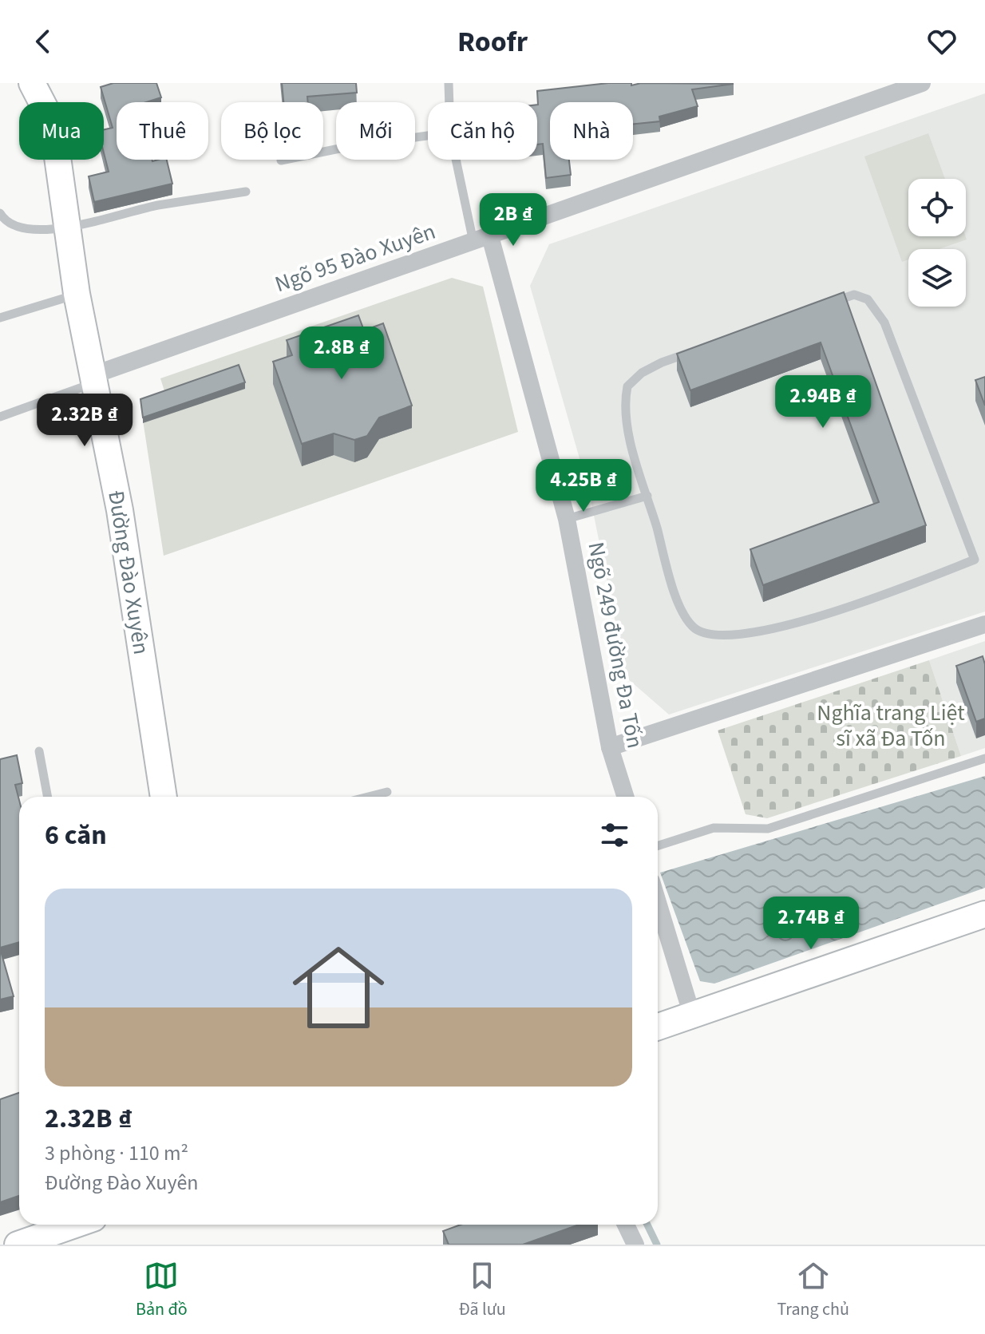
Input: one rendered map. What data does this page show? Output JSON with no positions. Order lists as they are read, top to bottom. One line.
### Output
{"streets":{"street":["Ngõ 95 Đào Xuyên","Đường Đào Xuyên","Ngõ 249 đường Đa Tốn"]},"crossings":[["Ngõ 95 Đào Xuyên","Đường Đào Xuyên"],["Ngõ 95 Đào Xuyên","Ngõ 249 đường Đa Tốn"]],"parks":["Nghĩa trang Liệt sĩ xã Đa Tốn"],"page":{"header":"Roofr","chip":["Mua","Thuê","Bộ lọc","Mới","Căn hộ","Nhà"],"price":["2B ₫","2.8B ₫","2.94B ₫","2.32B ₫","4.25B ₫","2.74B ₫"],"heading":"6 căn","list":[{"name":"2.32B ₫","note":"3 phòng · 110 m² · Đường Đào Xuyên"}],"tabs":["Bản đồ","Đã lưu","Trang chủ"]}}
